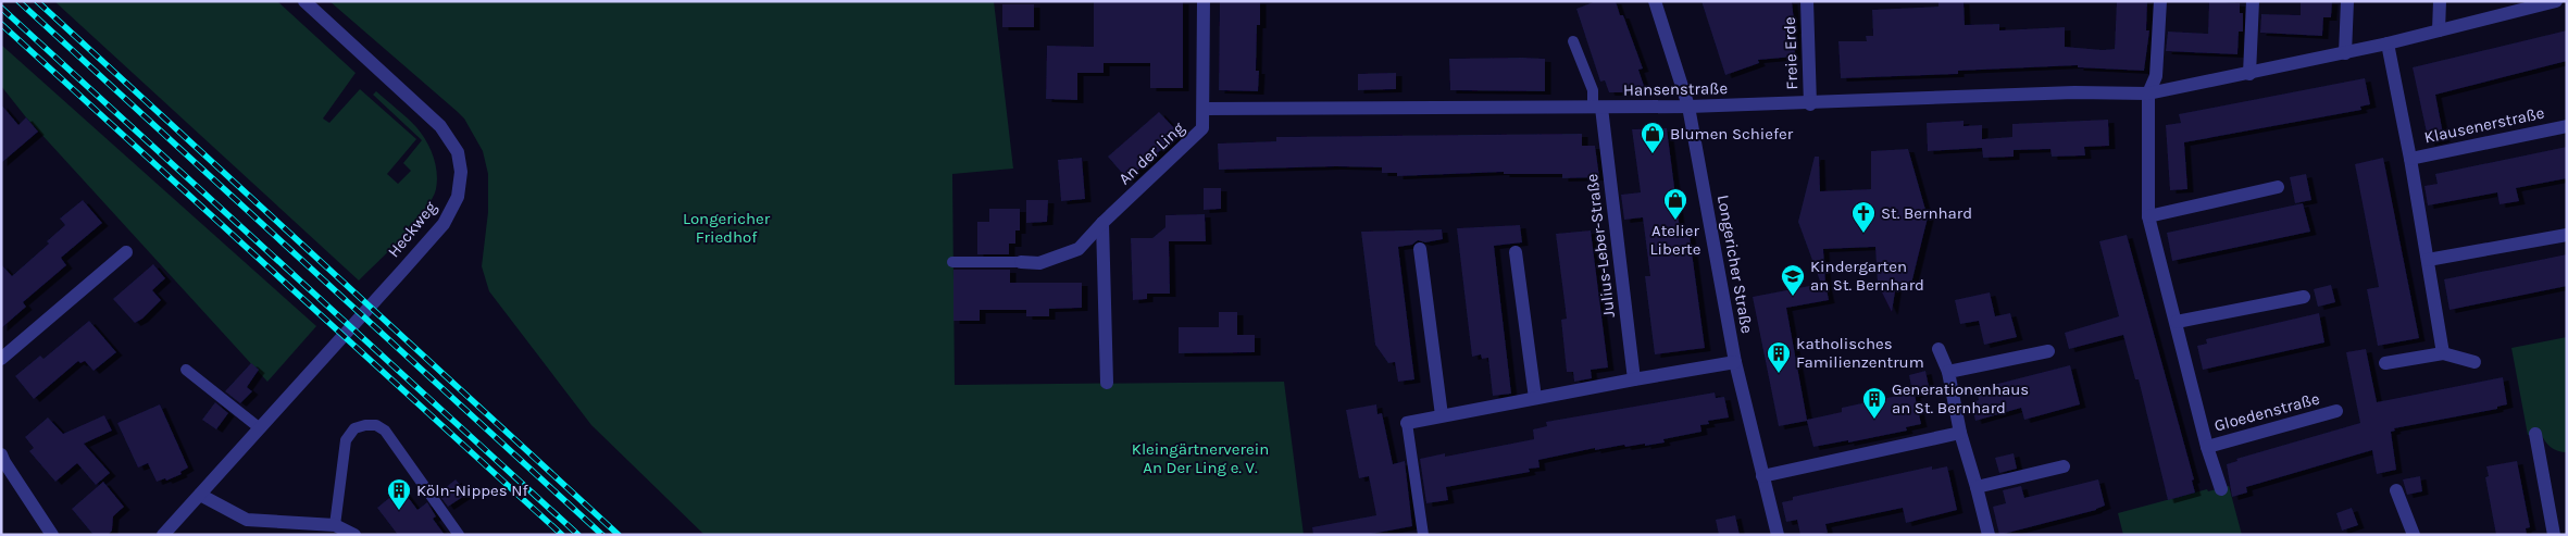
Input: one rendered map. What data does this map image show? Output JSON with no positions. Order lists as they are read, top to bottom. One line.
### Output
{"streets":{"street":["Freie Erde","Hansenstraße","Klausenerstraße","An der Ling","Heckweg","Julius-Leber-Straße","Longericher Straße","Gloedenstraße"]},"crossings":[["Freie Erde","Hansenstraße"],["Hansenstraße","Klausenerstraße"],["Hansenstraße","An der Ling"],["Hansenstraße","Julius-Leber-Straße"],["Hansenstraße","Longericher Straße"],["Hansenstraße","Gloedenstraße"]],"parks":["Longericher Friedhof","Kleingärtnerverein An Der Ling e. V."],"places":{"shop":["Blumen Schiefer","Atelier Liberte"],"church":["St. Bernhard"],"school or university":["Kindergarten an St. Bernhard"],"building":["katholisches Familienzentrum","Generationenhaus an St. Bernhard","Köln-Nippes Nf"]}}
